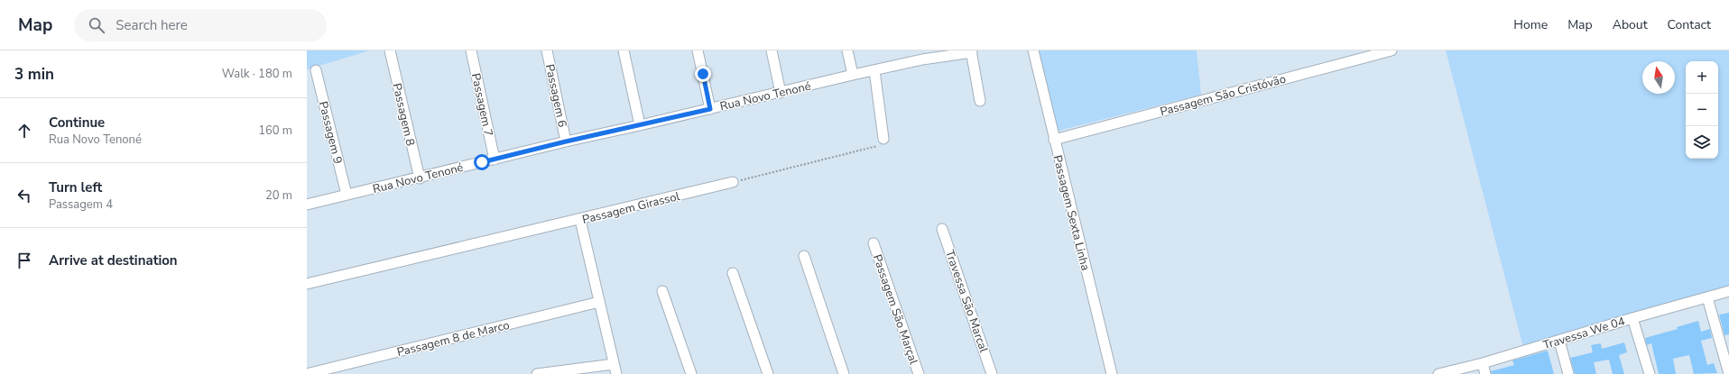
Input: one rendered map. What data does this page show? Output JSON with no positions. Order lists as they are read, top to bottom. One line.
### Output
{"streets":{"street":["Passagem São Cristóvão","Passagem 6","Rua Novo Tenoné","Passagem 7","Passagem 8","Passagem 9","Passagem Girassol","Passagem Sexta Linha","Travessa São Marcal","Passagem São Marçal","Travessa We 04","Passagem 8 de Marco"]},"crossings":[["Passagem São Cristóvão","Passagem Sexta Linha"],["Passagem 6","Rua Novo Tenoné"],["Rua Novo Tenoné","Passagem 7"],["Rua Novo Tenoné","Passagem 8"],["Rua Novo Tenoné","Passagem 9"]],"north":"top","page":{"header":"Map","search":"Search here","nav":["Home","Map","About","Contact"],"heading":["3 min","Walk · 180 m"],"map_buttons":["+","−"],"list":[["Continue","Rua Novo Tenoné","160 m"],["Turn left","Passagem 4","20 m"],"Arrive at destination"]}}
